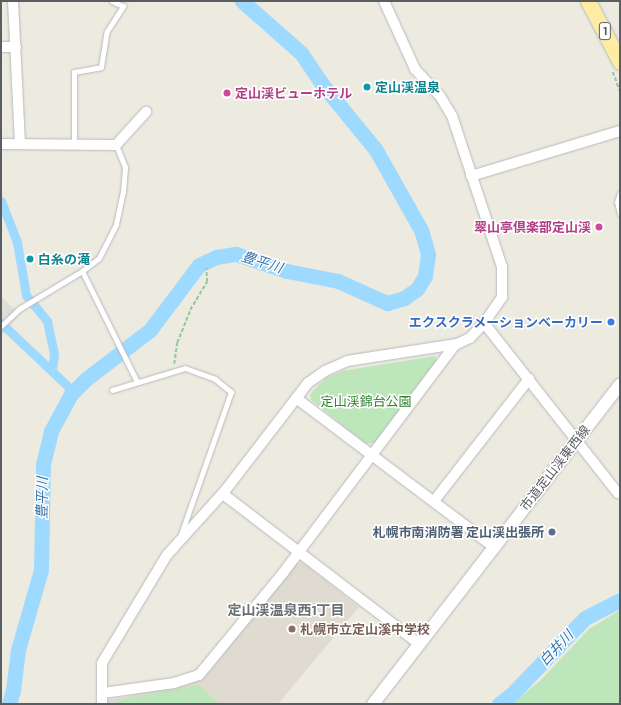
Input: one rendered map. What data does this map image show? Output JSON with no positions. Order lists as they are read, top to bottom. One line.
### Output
{"streets":{"main road":["1"],"street":["市道定山渓東西線"]},"districts":["定山渓温泉西1丁目"],"water":["豊平川","白井川"],"parks":["定山渓錦台公園"],"places":["定山渓温泉","定山渓ビューホテル","翠山亭倶楽部定山渓","白糸の滝","エクスクラメーションベーカリー","札幌市南消防署 定山渓出張所","札幌市立定山溪中学校"]}
